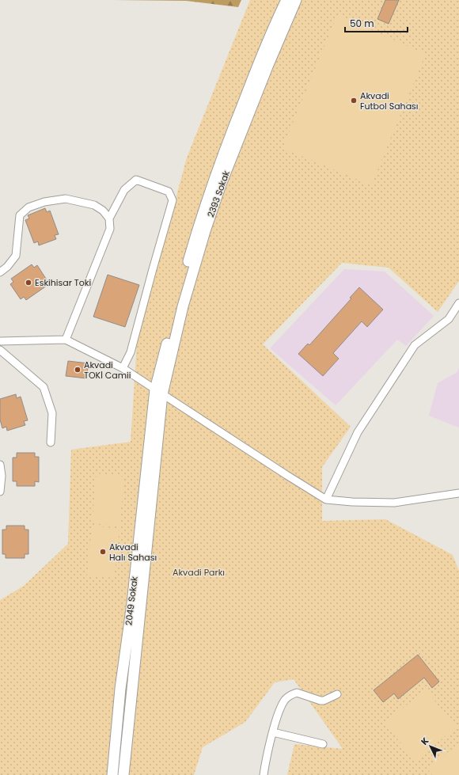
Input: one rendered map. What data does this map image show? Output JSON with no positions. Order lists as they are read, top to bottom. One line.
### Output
{"streets":{"main road":["2393 Sokak","2049 Sokak"]},"crossings":[["2393 Sokak","2049 Sokak"]],"parks":["Akvadi Parkı"],"places":["Akvadi Futbol Sahası","Eskihisar Toki","Akvadi TOKİ Camii","Akvadi Halı Sahası"],"scale_bar":"50 m","north":"top left"}
